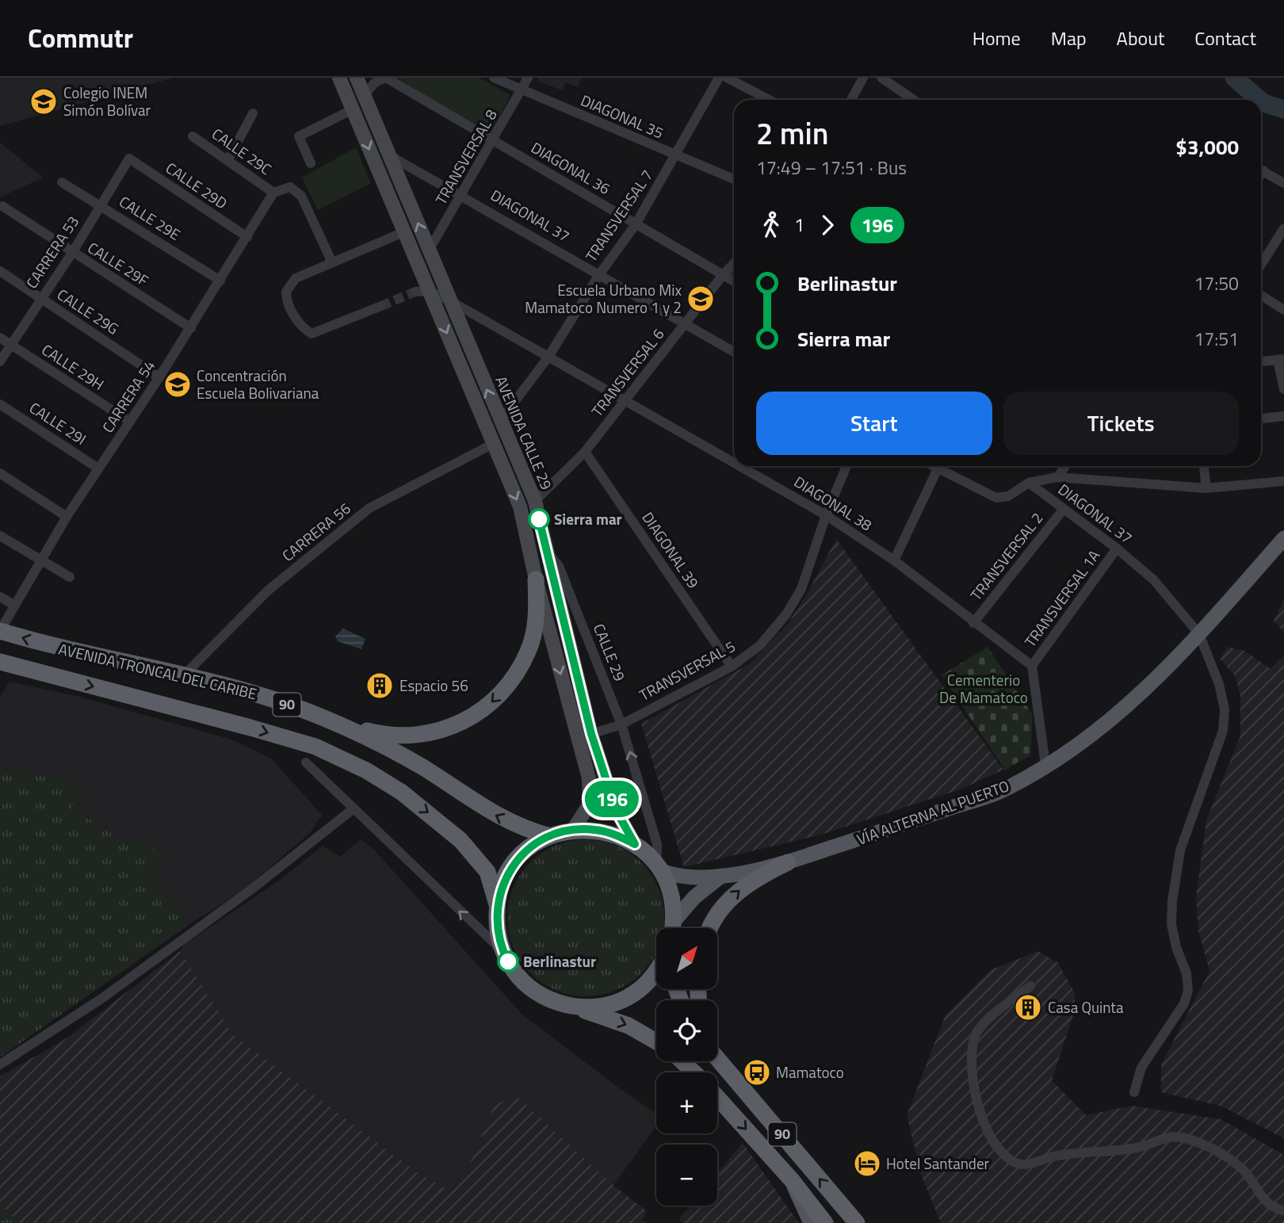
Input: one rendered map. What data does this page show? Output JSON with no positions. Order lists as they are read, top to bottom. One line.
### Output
{"streets":{"highway":["AVENIDA TRONCAL DEL CARIBE","90"],"main road":["AVENIDA CALLE 29","VÍA ALTERNA AL PUERTO"],"street":["DIAGONAL 35","CALLE 29C","TRANSVERSAL 8","DIAGONAL 36","CALLE 29D","DIAGONAL 37","TRANSVERSAL 7","CALLE 29E","CARRERA 53","CALLE 29F","CALLE 29G","CALLE 29H","TRANSVERSAL 6","CARRERA 54","CALLE 29I","DIAGONAL 38","CARRERA 56","DIAGONAL 39","TRANSVERSAL 2","TRANSVERSAL 1A","CALLE 29","TRANSVERSAL 5"]},"crossings":[["DIAGONAL 35","TRANSVERSAL 8"],["DIAGONAL 35","TRANSVERSAL 7"],["CALLE 29C","CARRERA 54"],["TRANSVERSAL 8","DIAGONAL 36"],["TRANSVERSAL 8","DIAGONAL 37"],["TRANSVERSAL 8","AVENIDA CALLE 29"],["DIAGONAL 36","TRANSVERSAL 7"],["DIAGONAL 36","TRANSVERSAL 6"],["DIAGONAL 36","AVENIDA CALLE 29"],["CALLE 29D","CARRERA 53"],["CALLE 29D","CARRERA 54"],["DIAGONAL 37","TRANSVERSAL 7"],["DIAGONAL 37","TRANSVERSAL 6"],["DIAGONAL 37","AVENIDA CALLE 29"],["DIAGONAL 37","TRANSVERSAL 2"],["DIAGONAL 37","TRANSVERSAL 1A"],["DIAGONAL 37","VÍA ALTERNA AL PUERTO"],["TRANSVERSAL 7","AVENIDA CALLE 29"],["TRANSVERSAL 7","DIAGONAL 38"],["CALLE 29E","CARRERA 53"],["CALLE 29E","CARRERA 54"],["CARRERA 53","CALLE 29F"],["CARRERA 53","CALLE 29G"],["CARRERA 53","CALLE 29H"],["CALLE 29F","CARRERA 54"],["CALLE 29G","CARRERA 54"],["CALLE 29H","CARRERA 54"],["TRANSVERSAL 6","AVENIDA CALLE 29"],["TRANSVERSAL 6","DIAGONAL 38"],["TRANSVERSAL 6","DIAGONAL 39"],["CARRERA 54","CALLE 29I"],["CARRERA 54","AVENIDA TRONCAL DEL CARIBE"],["AVENIDA CALLE 29","DIAGONAL 38"],["AVENIDA CALLE 29","CALLE 29"],["AVENIDA CALLE 29","TRANSVERSAL 5"],["AVENIDA CALLE 29","90"],["DIAGONAL 38","TRANSVERSAL 2"],["DIAGONAL 38","TRANSVERSAL 1A"],["DIAGONAL 38","TRANSVERSAL 5"],["CARRERA 56","AVENIDA TRONCAL DEL CARIBE"],["DIAGONAL 39","TRANSVERSAL 5"],["CALLE 29","TRANSVERSAL 5"],["CALLE 29","90"],["CALLE 29","VÍA ALTERNA AL PUERTO"],["AVENIDA TRONCAL DEL CARIBE","90"],["90","VÍA ALTERNA AL PUERTO"]],"one_way":["CALLE 29"],"parks":["Cementerio De Mamatoco"],"places":{"school or university":["Colegio INEM Simón Bolívar","Escuela Urbano Mix Mamatoco Numero 1 y 2","Concentración Escuela Bolivariana"],"other":["Sierra mar","Berlinastur"],"building":["Espacio 56","Casa Quinta"],"bus stop":["Mamatoco"],"hotel":["Hotel Santander"]},"lines":["bus line 196"],"north":"top right","page":{"header":"Commutr","nav":["Home","Map","About","Contact"],"on_map":"196","heading":["2 min","17:49 – 17:51 · Bus","$3,000"],"legs":["1","196"],"list":[{"name":"Berlinastur","value":"17:50"},{"name":"Sierra mar","value":"17:51"}],"buttons":["Start","Tickets"],"map_buttons":["+","−"]}}
